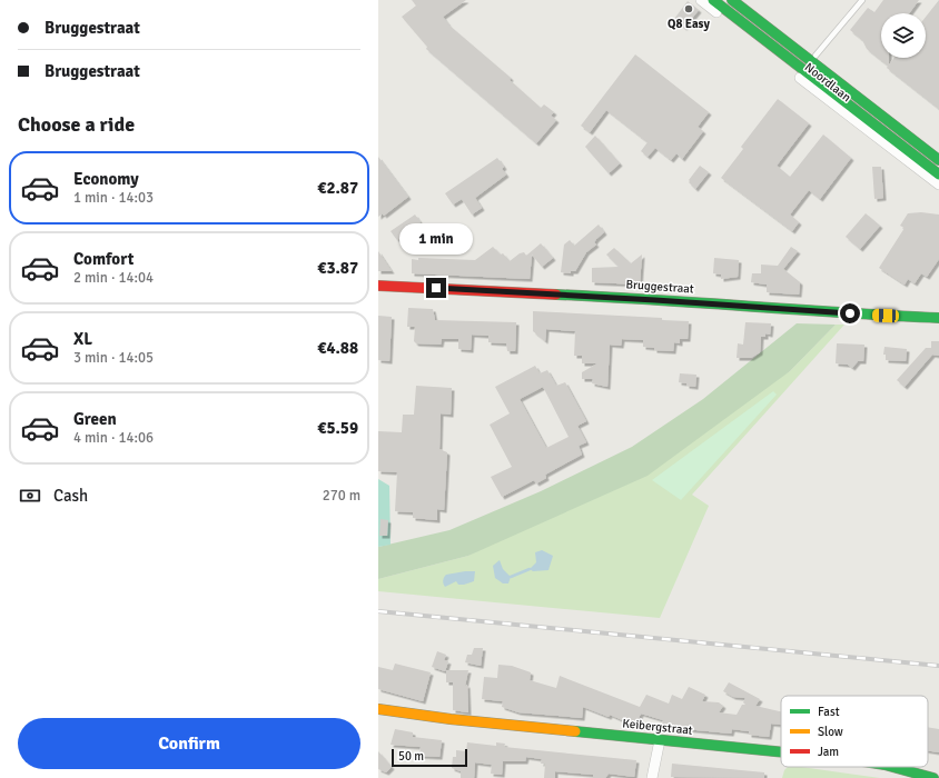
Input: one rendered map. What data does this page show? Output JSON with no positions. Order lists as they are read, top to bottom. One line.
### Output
{"streets":{"street":["Noordlaan","Bruggestraat","Keibergstraat"]},"places":["Q8 Easy"],"legend":["Fast","Slow","Jam"],"scale_bar":"50 m","page":{"banner":["Bruggestraat","Bruggestraat"],"heading":"Choose a ride","list":[{"name":"Economy","note":"1 min · 14:03","value":"€2.87"},{"name":"Comfort","note":"2 min · 14:04","value":"€3.87"},{"name":"XL","note":"3 min · 14:05","value":"€4.88"},{"name":"Green","note":"4 min · 14:06","value":"€5.59"}],"bubble":"1 min","pay":["Cash","270 m"],"buttons":"Confirm","scale":"50 m"}}
